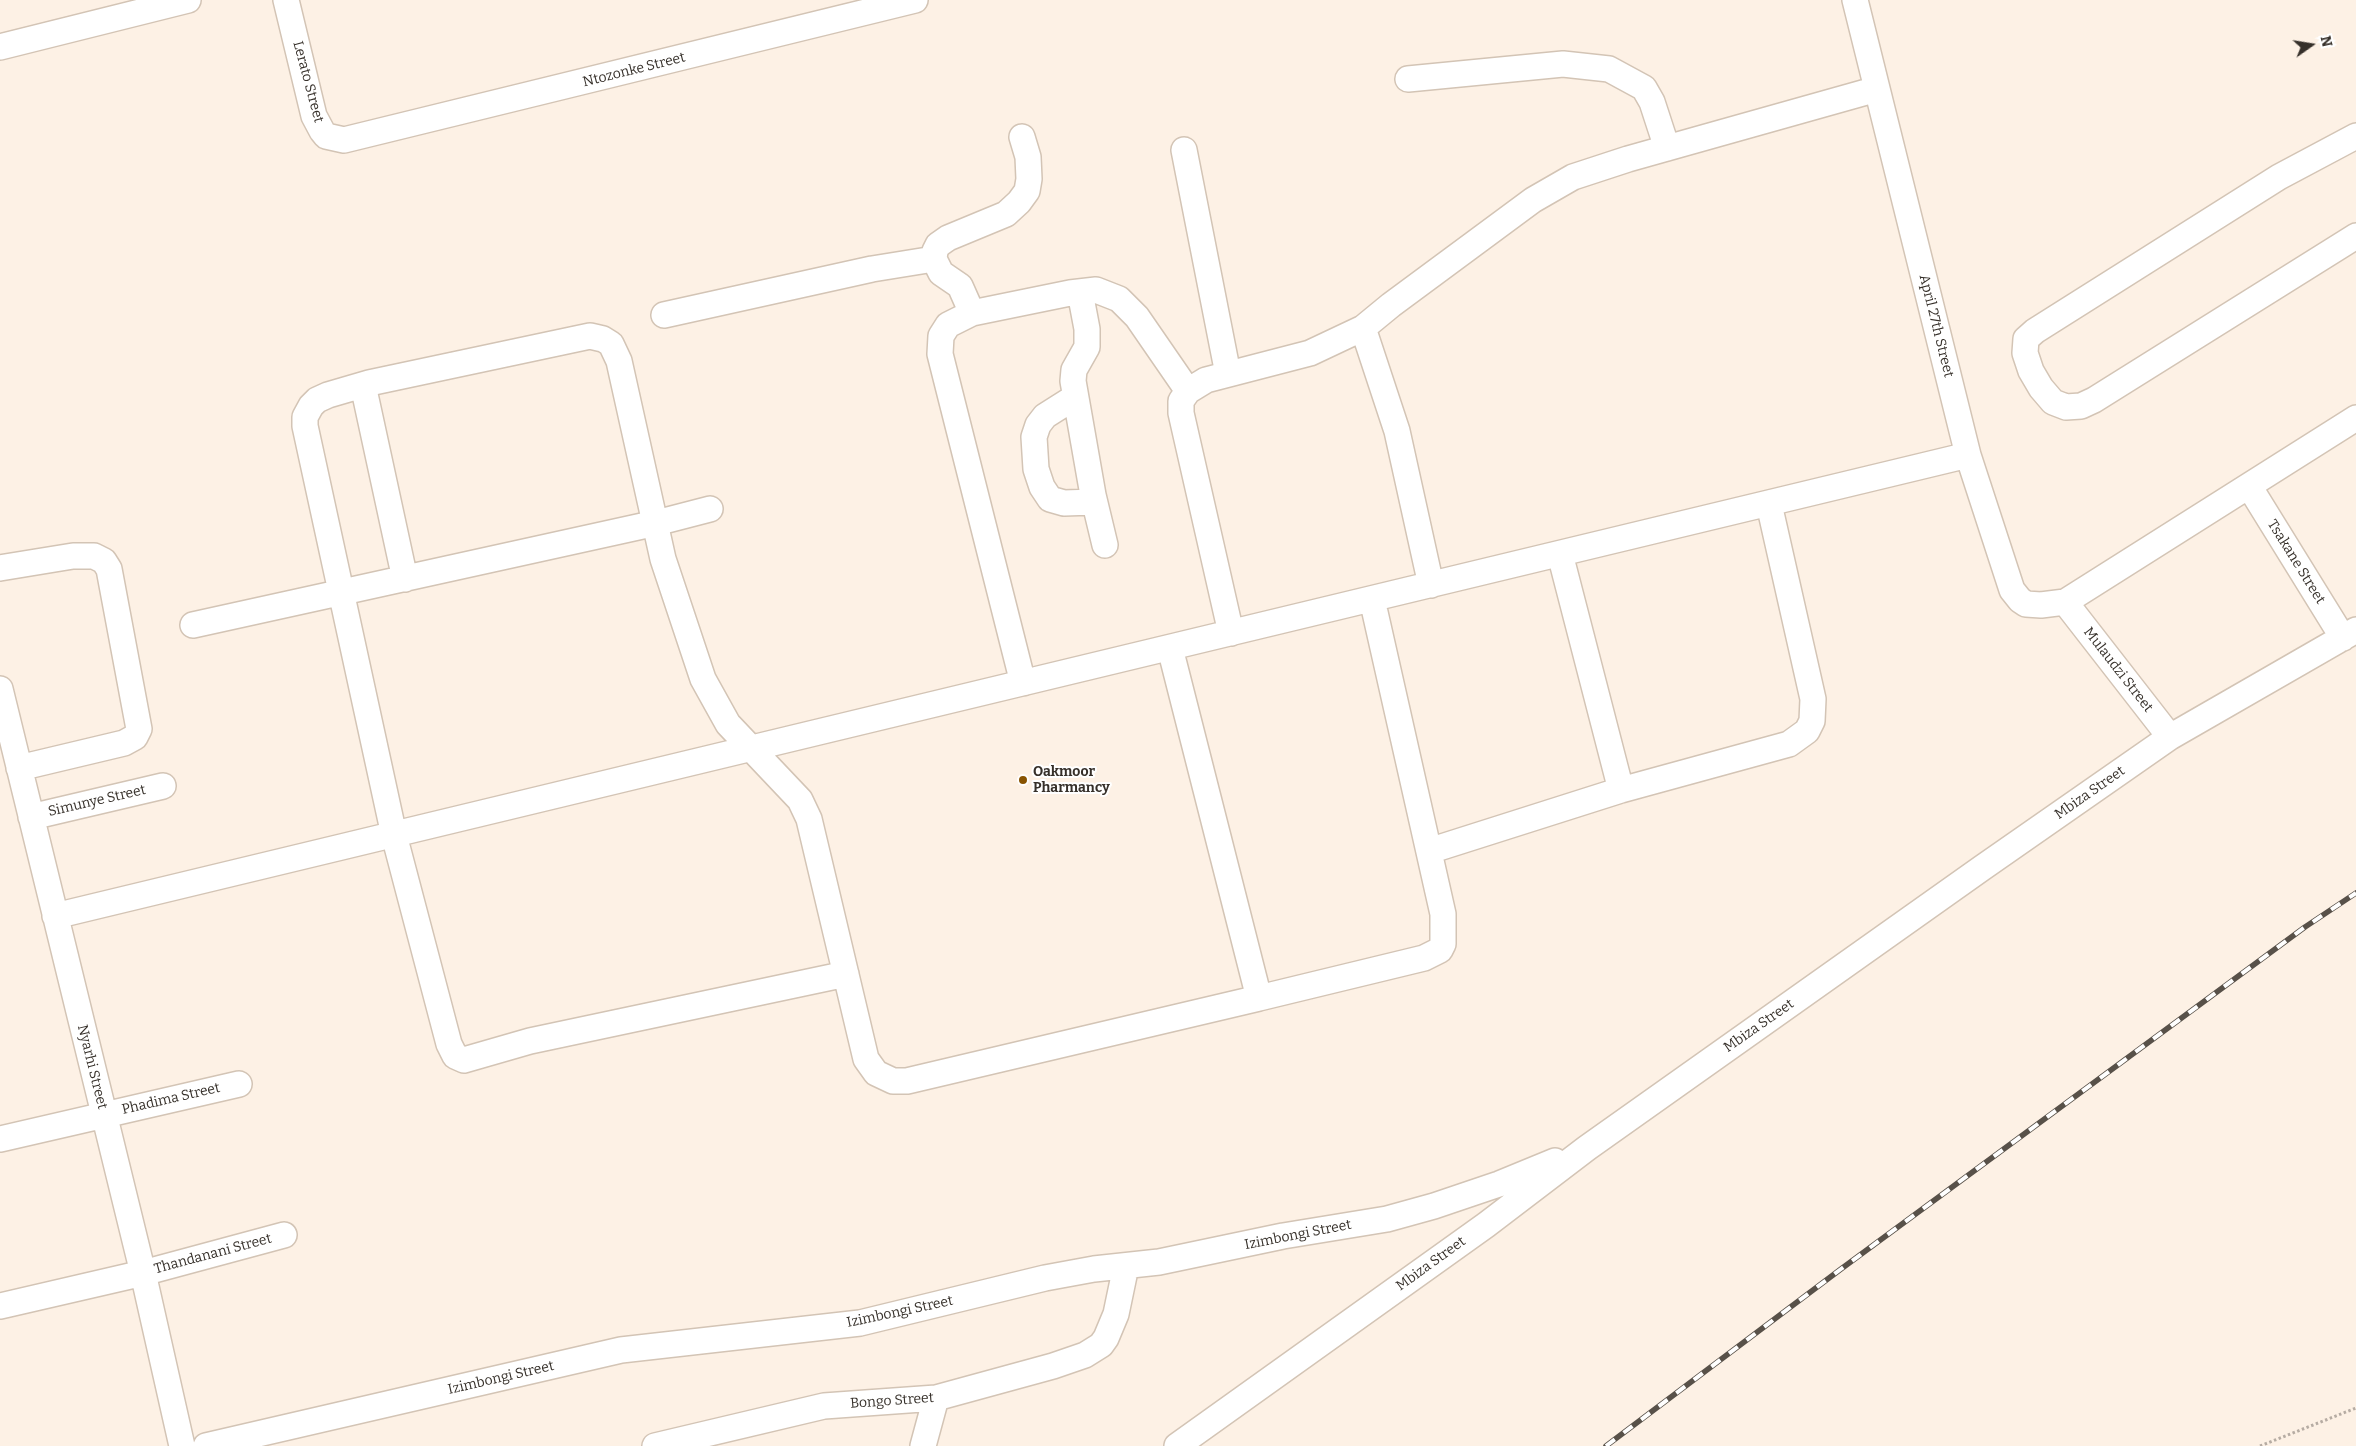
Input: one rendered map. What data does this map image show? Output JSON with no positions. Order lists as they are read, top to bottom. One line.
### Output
{"streets":{"street":["Ntozonke Street","Lerato Street","April 27th Street","Tsakane Street","Mulaudzi Street","Mbiza Street","Simunye Street","Nyarhi Street","Phadima Street","Izimbongi Street","Thandanani Street","Bongo Street"]},"crossings":[["Ntozonke Street","Lerato Street"],["April 27th Street","Mulaudzi Street"],["Tsakane Street","Mbiza Street"],["Mulaudzi Street","Mbiza Street"],["Mbiza Street","Izimbongi Street"],["Simunye Street","Nyarhi Street"],["Nyarhi Street","Phadima Street"],["Nyarhi Street","Thandanani Street"],["Izimbongi Street","Bongo Street"]],"places":["Oakmoor Pharmancy"],"north":"right"}
